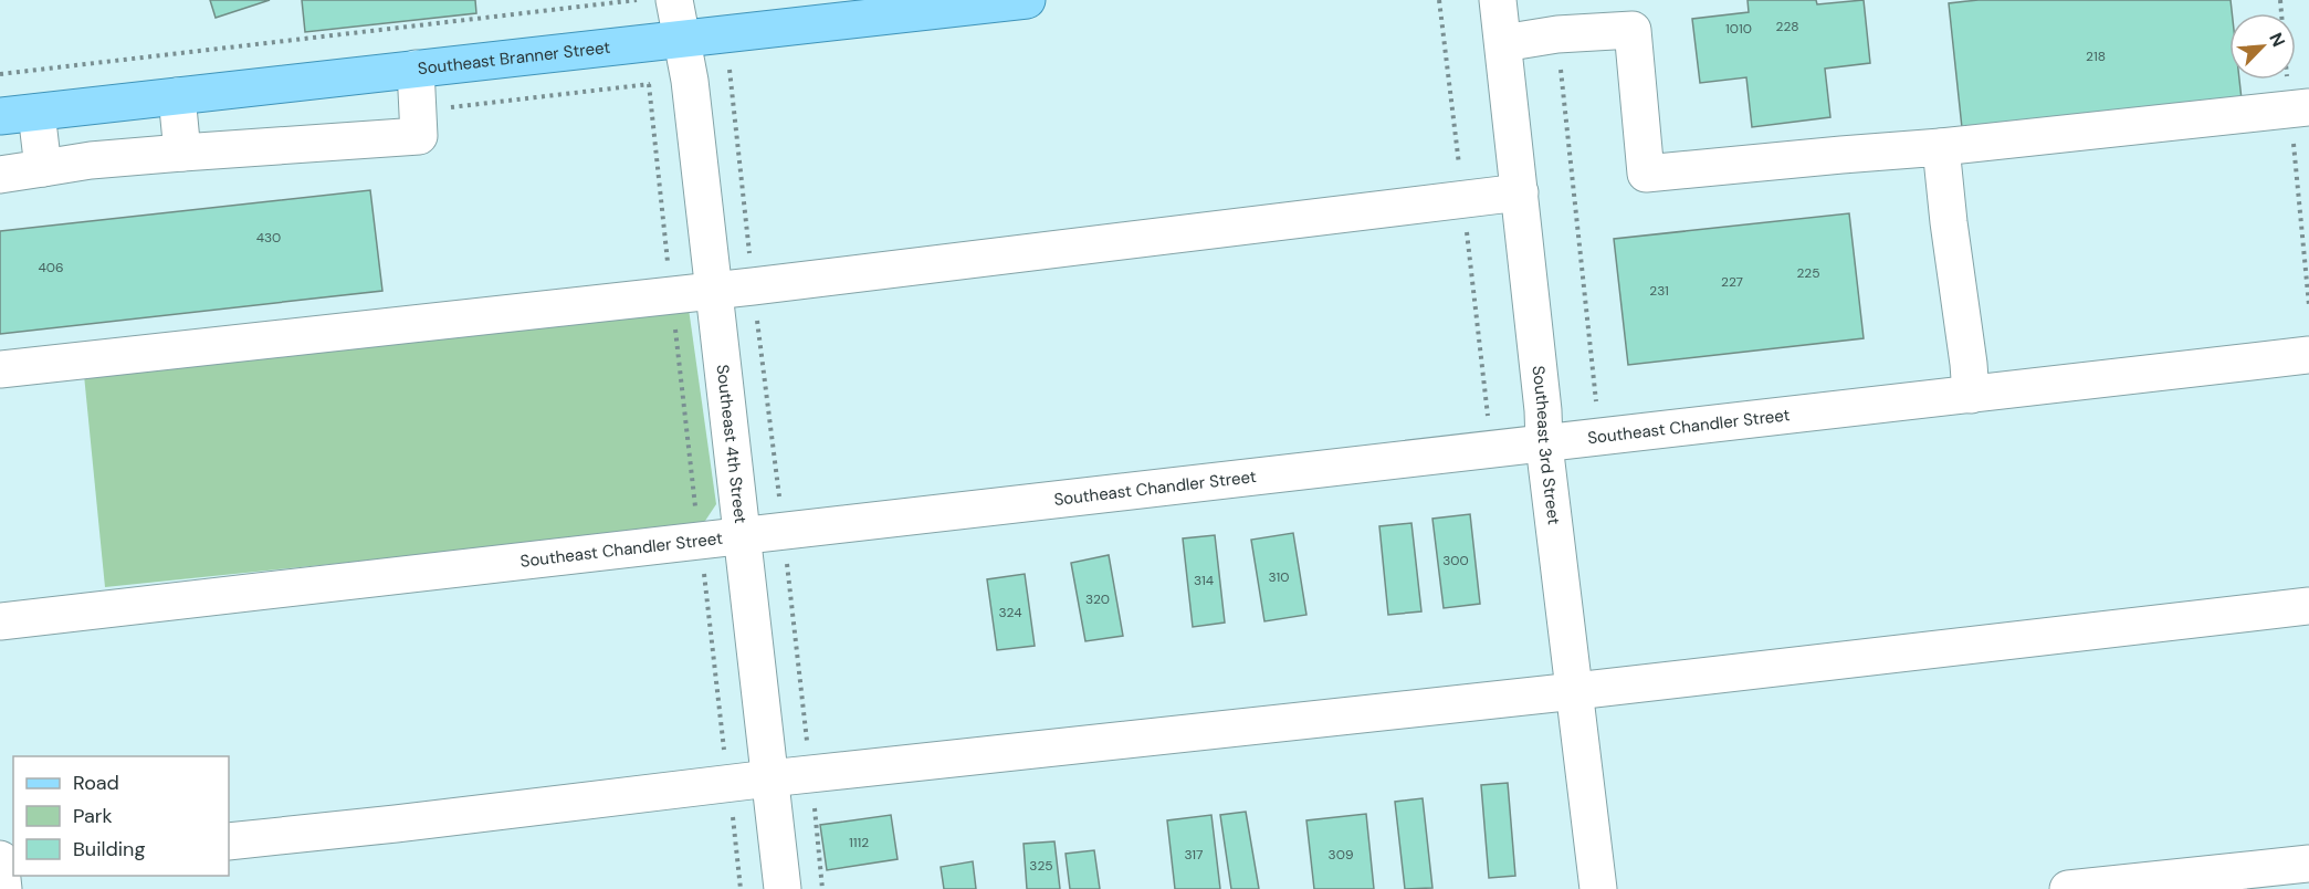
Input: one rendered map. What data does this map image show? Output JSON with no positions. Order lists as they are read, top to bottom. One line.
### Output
{"streets":{"main road":["Southeast Branner Street"],"street":["Southeast Chandler Street","Southeast 4th Street","Southeast 3rd Street"]},"crossings":[["Southeast Branner Street","Southeast 4th Street"],["Southeast Chandler Street","Southeast 4th Street"],["Southeast Chandler Street","Southeast 3rd Street"]],"house_numbers":["228","1010","218","430","406","225","227","231","300","310","314","320","324","1112","317","309","325"],"legend":["Road","Park","Building"],"north":"top right"}
